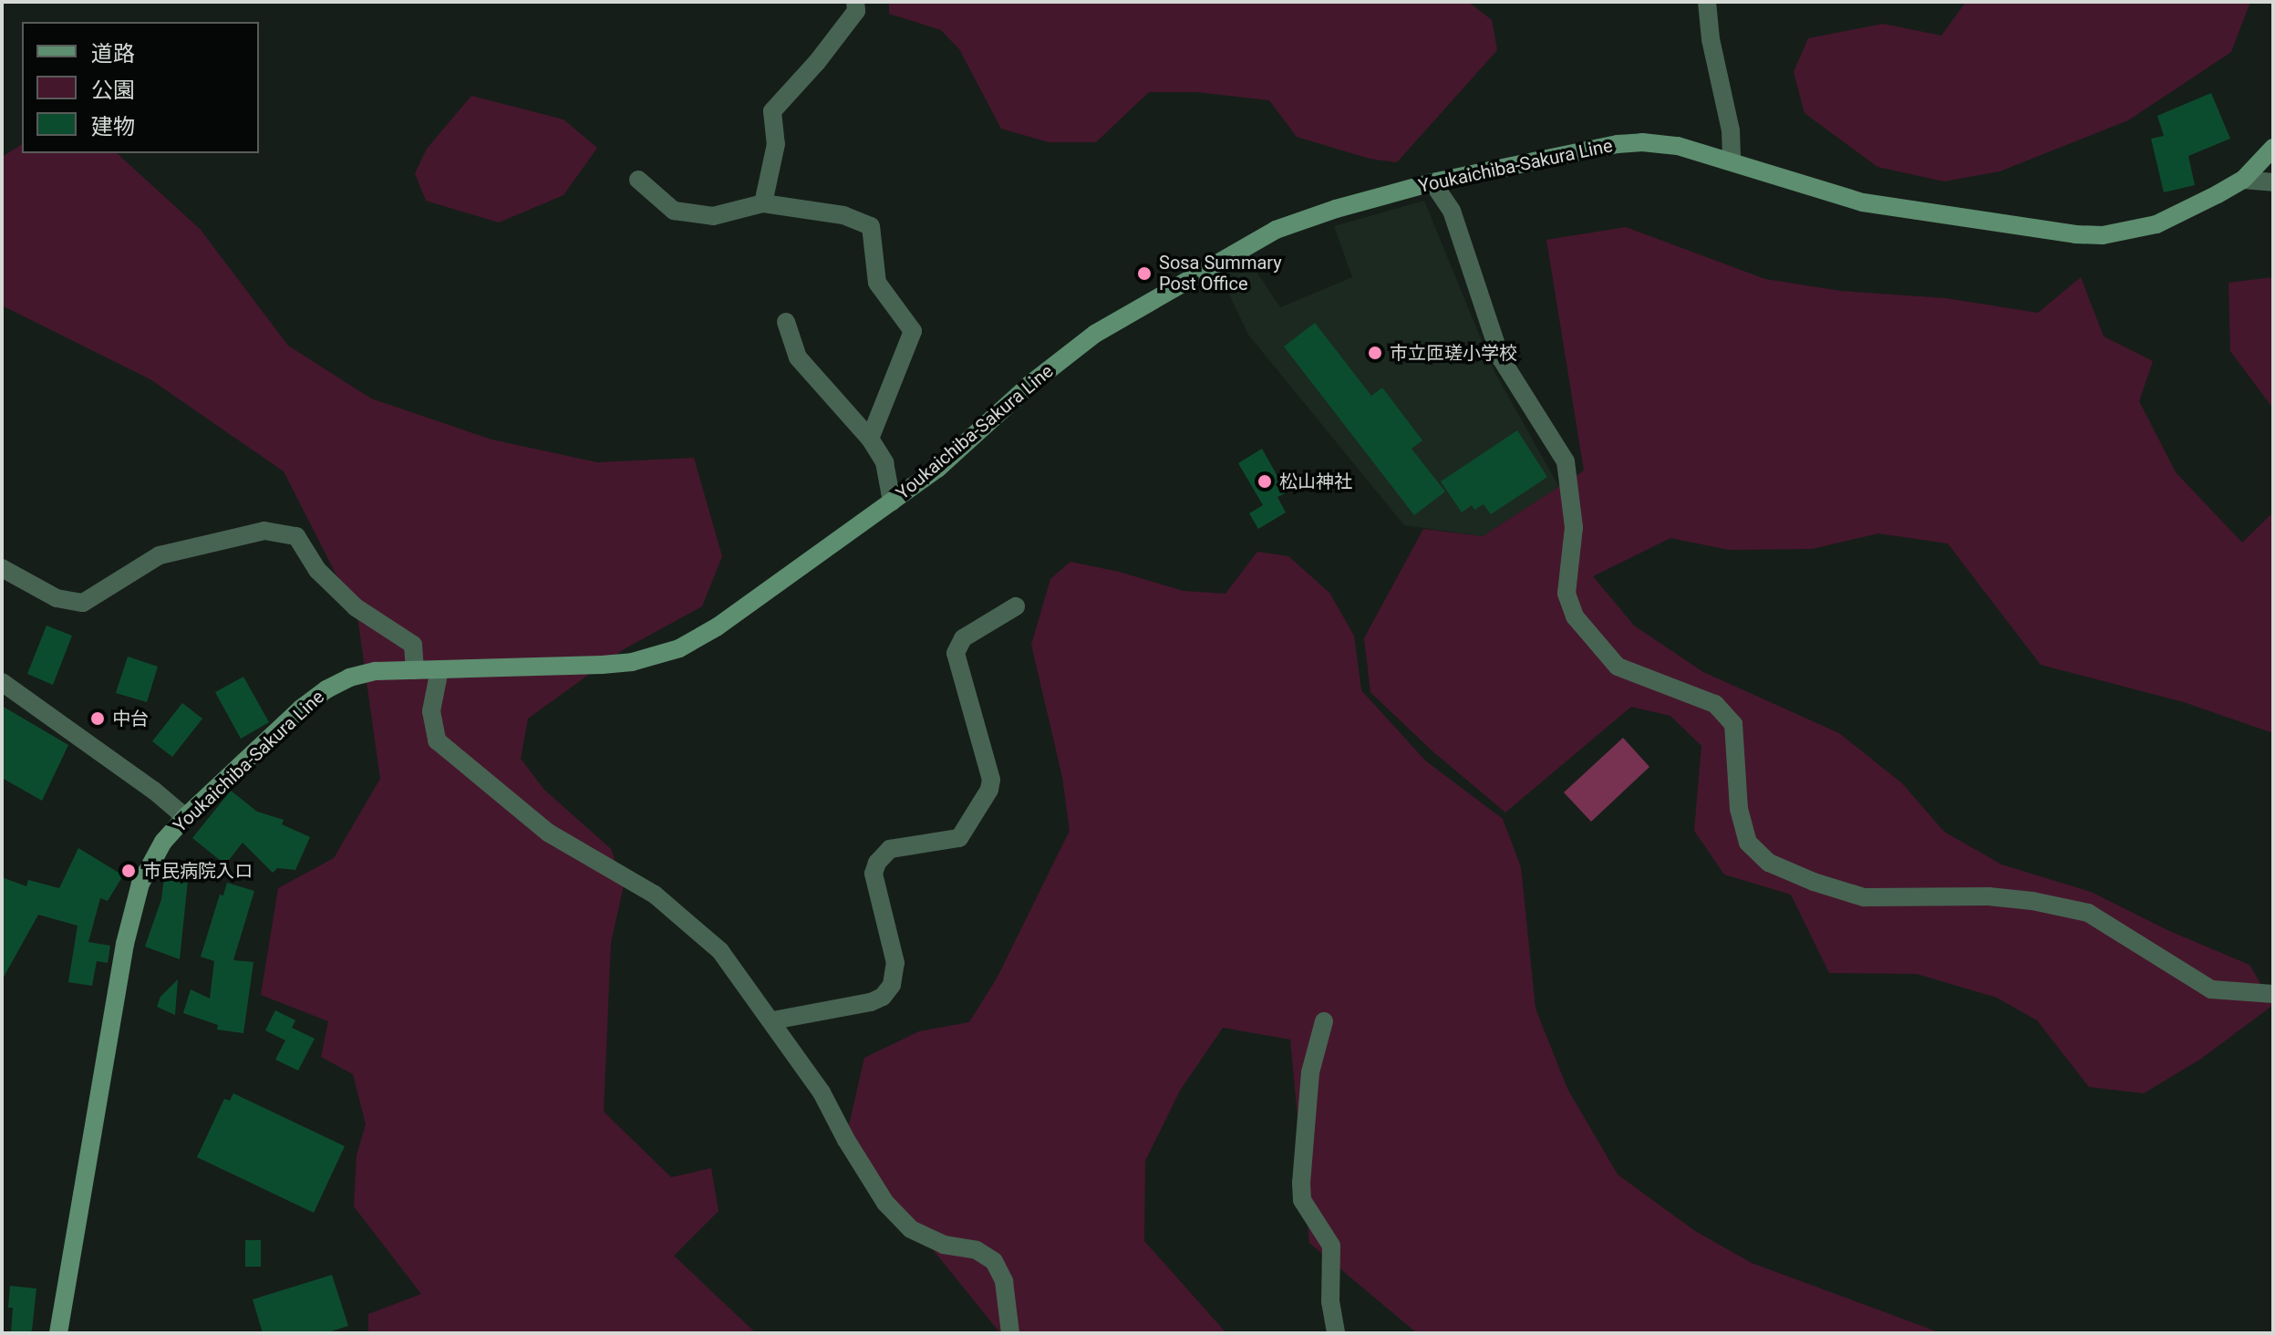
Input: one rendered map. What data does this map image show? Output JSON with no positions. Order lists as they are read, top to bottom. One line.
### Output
{"streets":{"main road":["Youkaichiba-Sakura Line"]},"places":["Sosa Summary Post Office","市立匝瑳小学校","松山神社","中台","市民病院入ロ"],"legend":["道路","公園","建物"]}
